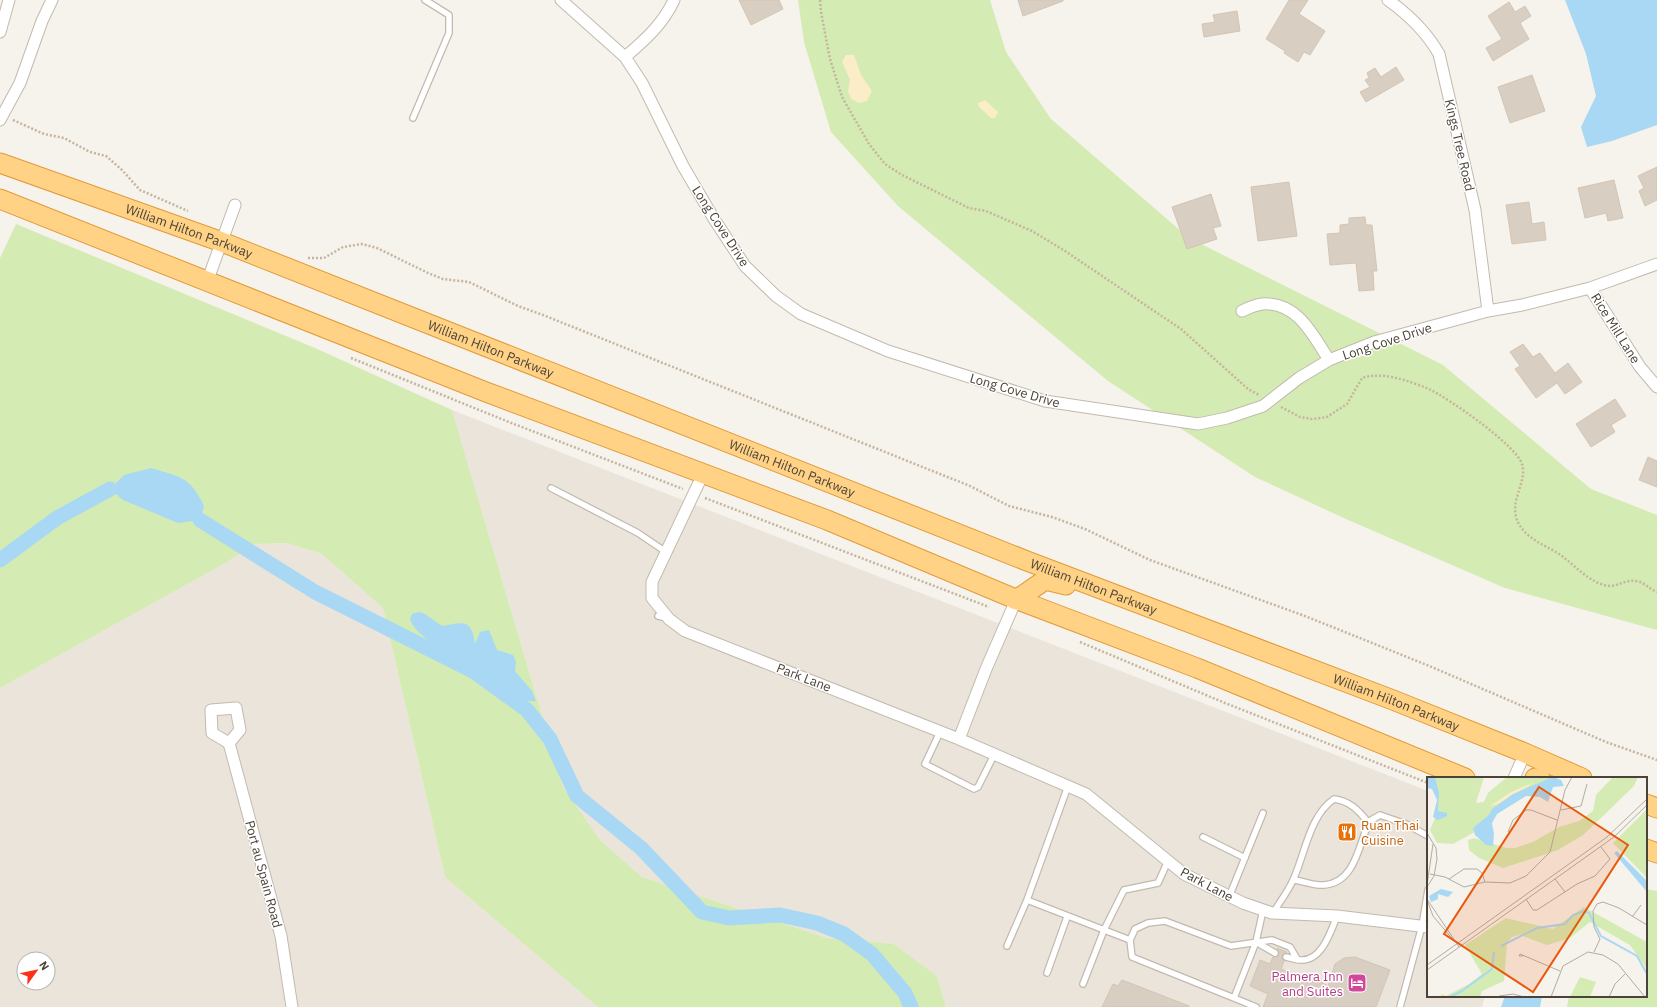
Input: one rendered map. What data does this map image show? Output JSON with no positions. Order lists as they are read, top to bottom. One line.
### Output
{"streets":{"highway":["William Hilton Parkway"],"street":["Kings Tree Road","Long Cove Drive","Rice Mill Lane","Park Lane","Port au Spain Road"]},"crossings":[["Kings Tree Road","Long Cove Drive"],["Long Cove Drive","Rice Mill Lane"]],"places":{"restaurant":["Ruan Thai Cuisine"],"hotel":["Palmera Inn and Suites"]},"north":"top right"}
